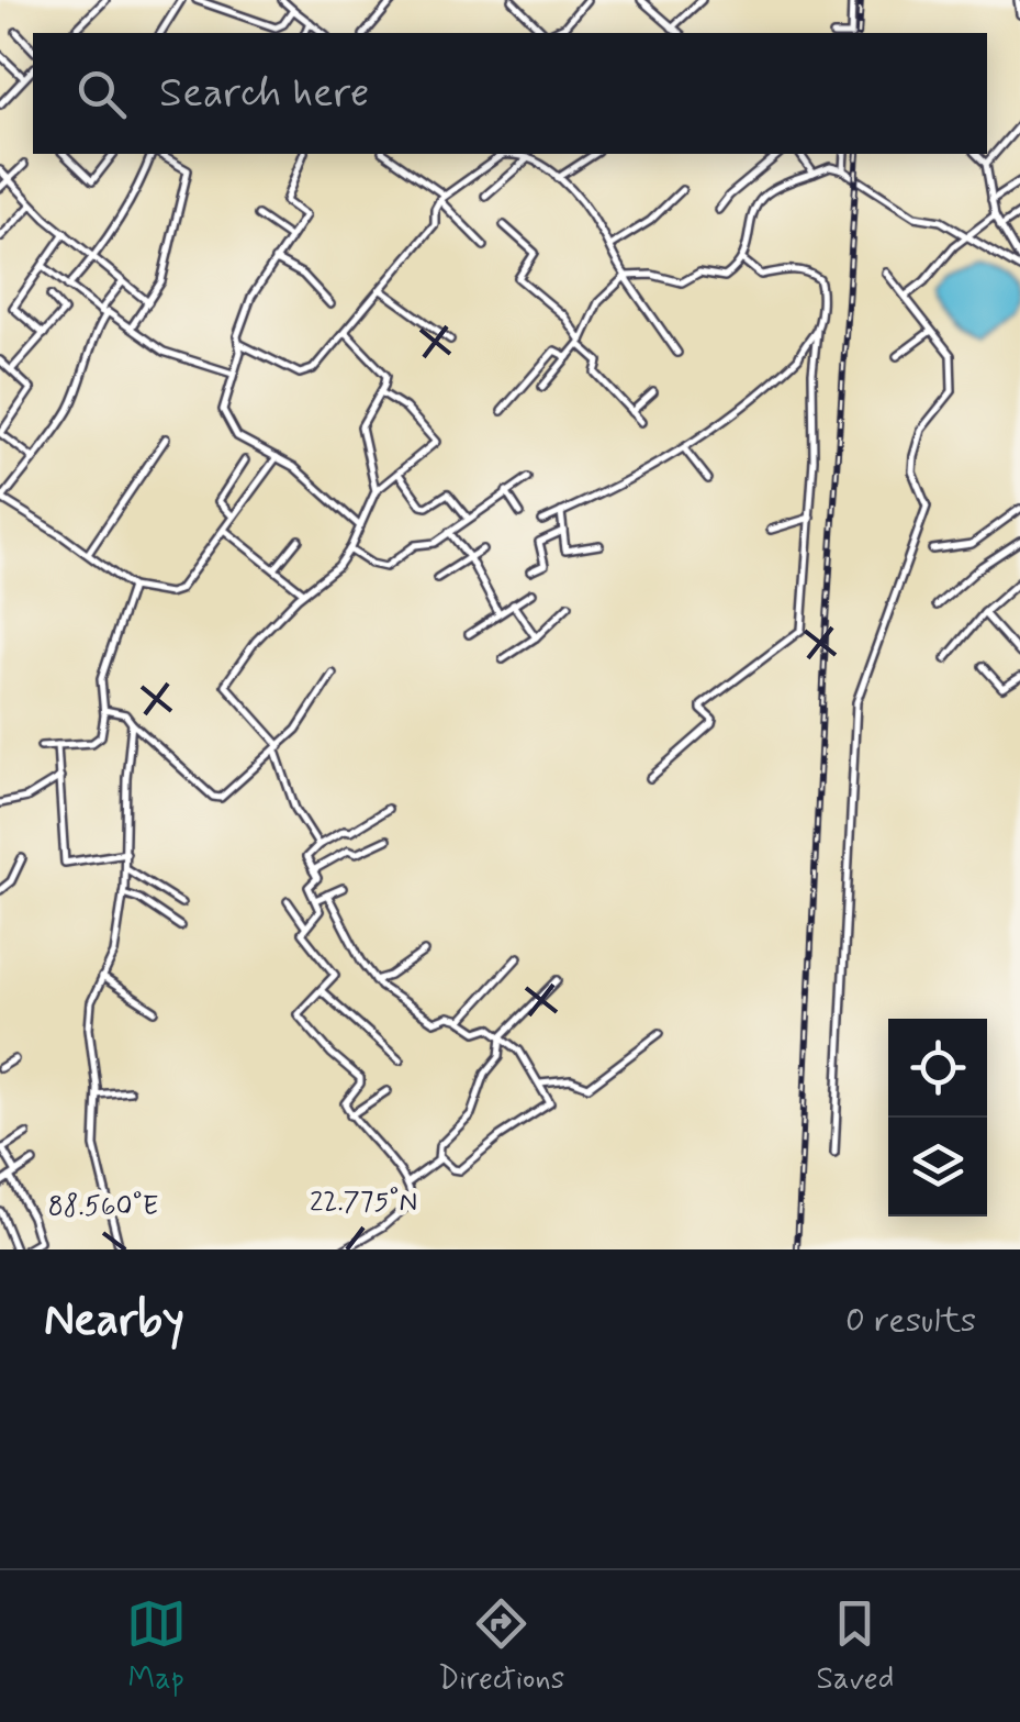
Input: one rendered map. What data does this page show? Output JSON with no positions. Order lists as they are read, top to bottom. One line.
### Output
{"page":{"search":"Search here","heading":["Nearby","0 results"],"nav":["Map","Directions","Saved"]},"coordinates":["22.775°N","88.560°E"]}
